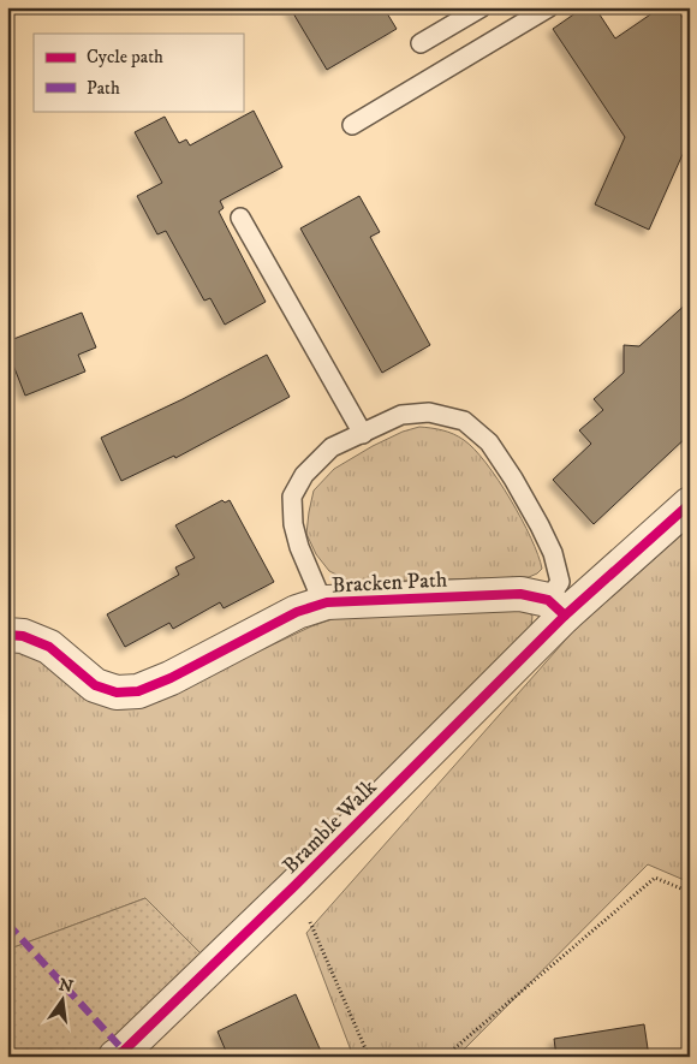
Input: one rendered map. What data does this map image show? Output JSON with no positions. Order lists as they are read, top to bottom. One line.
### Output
{"streets":{"street":["Bracken Path","Bramble Walk"]},"crossings":[["Bracken Path","Bramble Walk"]],"legend":["Cycle path","Path"],"north":"top"}
